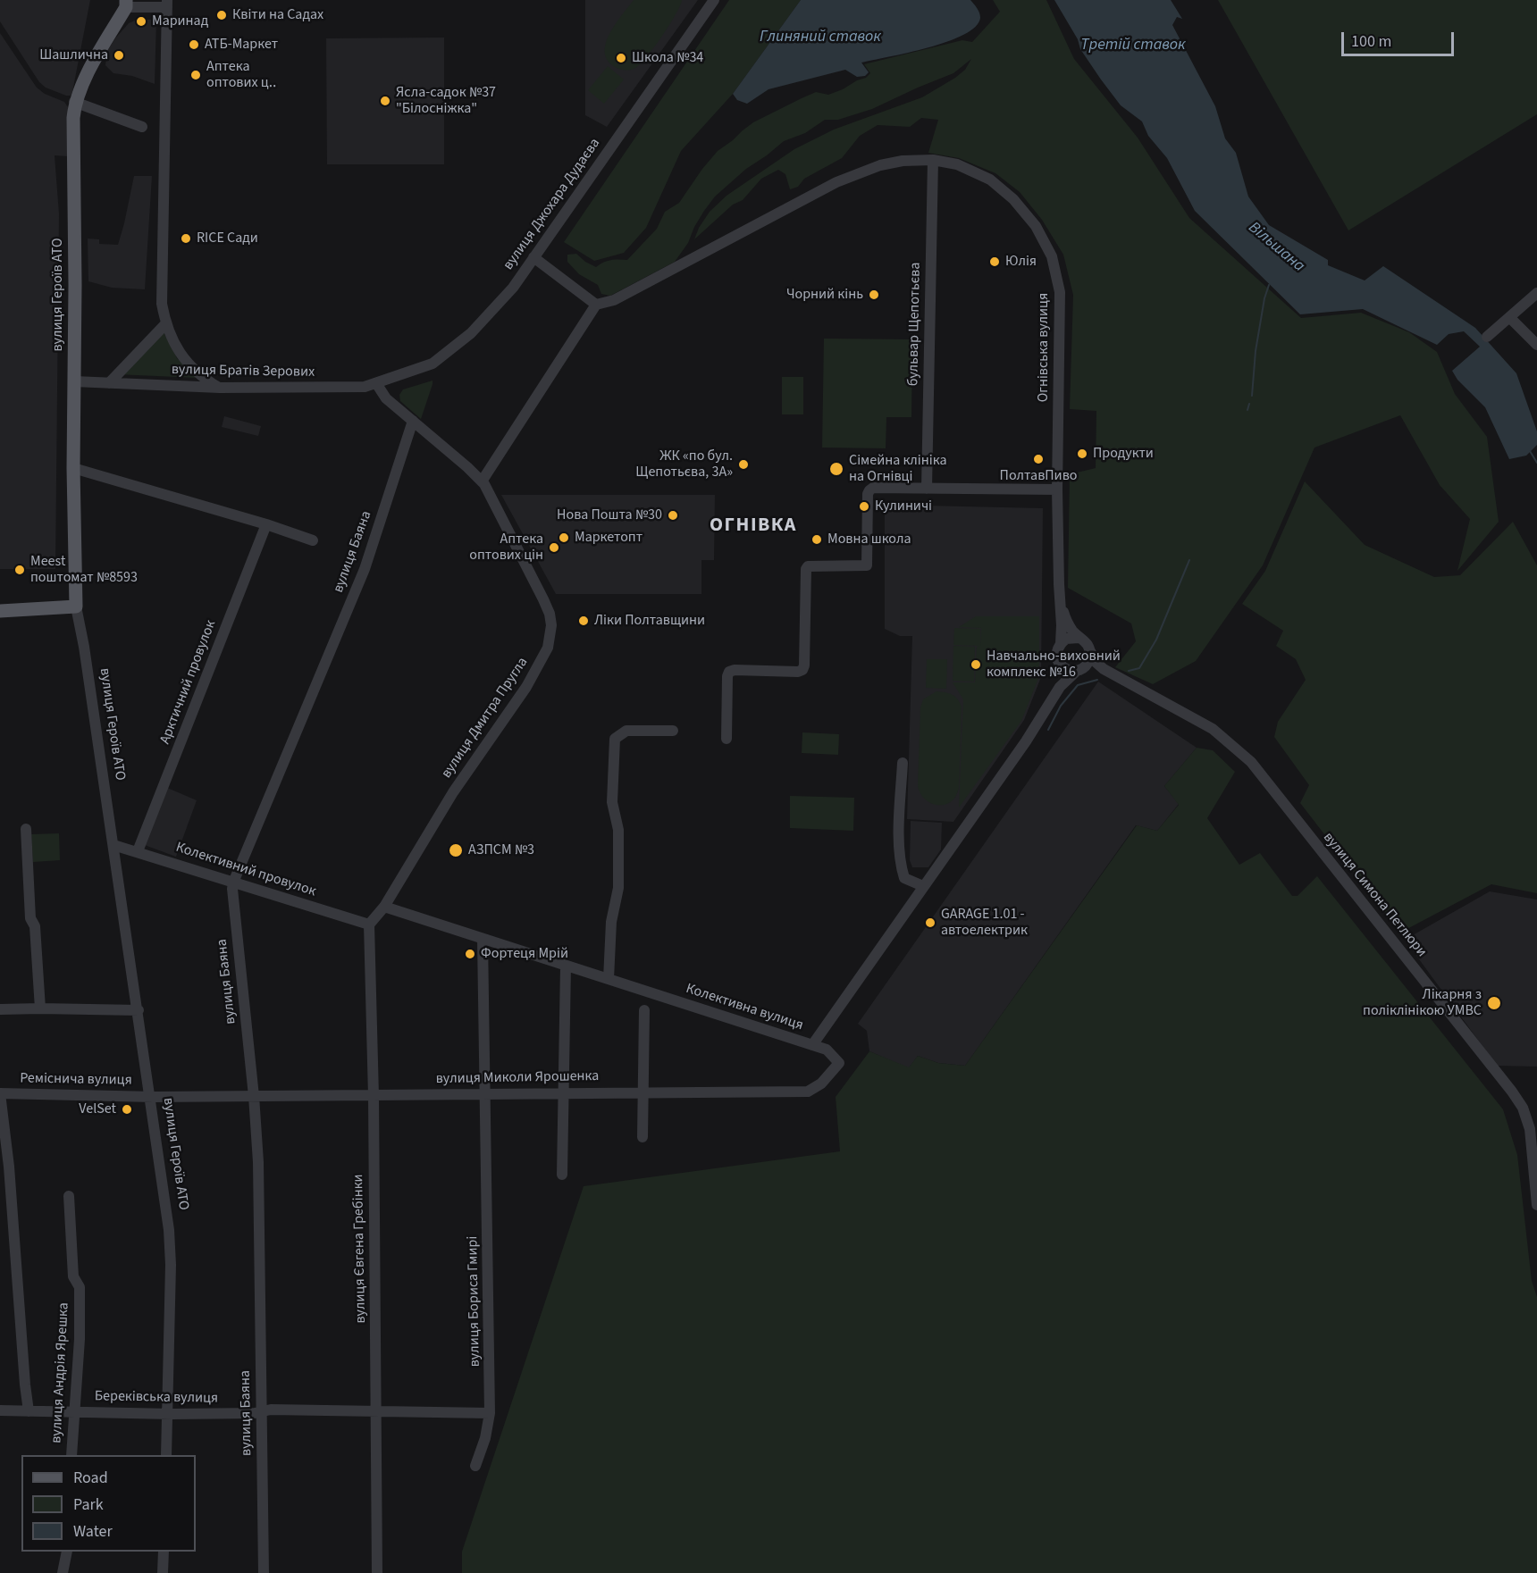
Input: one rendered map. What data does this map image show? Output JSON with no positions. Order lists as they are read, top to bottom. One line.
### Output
{"streets":{"main road":["вулиця Героїв АТО"],"street":["вулиця Джохара Дудаєва","бульвар Щепотьєва","Огнівська вулиця","вулиця Братів Зерових","вулиця Баяна","Арктичний провулок","вулиця Дмитра Пругла","Колективний провулок","вулиця Симона Петлюри","Колективна вулиця","вулиця Миколи Ярошенка","Реміснича вулиця","вулиця Євгена Гребінки","вулиця Бориса Гмирі","вулиця Андрія Ярешка","Береківська вулиця"]},"crossings":[["вулиця Джохара Дудаєва","вулиця Братів Зерових"],["вулиця Джохара Дудаєва","вулиця Дмитра Пругла"],["вулиця Героїв АТО","вулиця Братів Зерових"],["вулиця Героїв АТО","Колективний провулок"],["вулиця Героїв АТО","вулиця Миколи Ярошенка"],["вулиця Героїв АТО","Реміснича вулиця"],["вулиця Героїв АТО","Береківська вулиця"],["бульвар Щепотьєва","Огнівська вулиця"],["Огнівська вулиця","вулиця Симона Петлюри"],["Огнівська вулиця","Колективна вулиця"],["вулиця Братів Зерових","вулиця Дмитра Пругла"],["вулиця Баяна","вулиця Дмитра Пругла"],["вулиця Баяна","Колективний провулок"],["вулиця Баяна","вулиця Миколи Ярошенка"],["вулиця Баяна","Береківська вулиця"],["Арктичний провулок","Колективний провулок"],["вулиця Дмитра Пругла","Колективний провулок"],["вулиця Дмитра Пругла","Колективна вулиця"],["вулиця Дмитра Пругла","вулиця Євгена Гребінки"],["Колективний провулок","вулиця Євгена Гребінки"],["вулиця Симона Петлюри","Колективна вулиця"],["Колективна вулиця","вулиця Миколи Ярошенка"],["Колективна вулиця","вулиця Бориса Гмирі"],["вулиця Миколи Ярошенка","Реміснича вулиця"],["вулиця Миколи Ярошенка","вулиця Євгена Гребінки"],["вулиця Миколи Ярошенка","вулиця Бориса Гмирі"],["вулиця Євгена Гребінки","Береківська вулиця"],["вулиця Андрія Ярешка","Береківська вулиця"]],"districts":["ОГНІВКА"],"water":["Глиняний ставок","Третій ставок","Вільшана"],"places":["Квіти на Садах","Маринад","АТБ-Маркет","Шашлична","Школа №34","Аптека оптових ц‥","Ясла-садок №37 \"Білосніжка\"","RICE Сади","Юлія","Чорний кінь","Продукти","ПолтавПиво","ЖК «по бул. Щепотьєва, 3А»","Сімейна клініка на Огнівці","Кулиничі","Нова Пошта №30","Маркетопт","Мовна школа","Аптека оптових цін","Meest поштомат №8593","Ліки Полтавщини","Навчально-виховний комплекс №16","АЗПСМ №3","GARAGE 1.01 - автоелектрик","Фортеця Мрій","Лікарня з поліклінікою УМВС","VelSet"],"legend":["Road","Park","Water"],"scale_bar":"100 m"}
